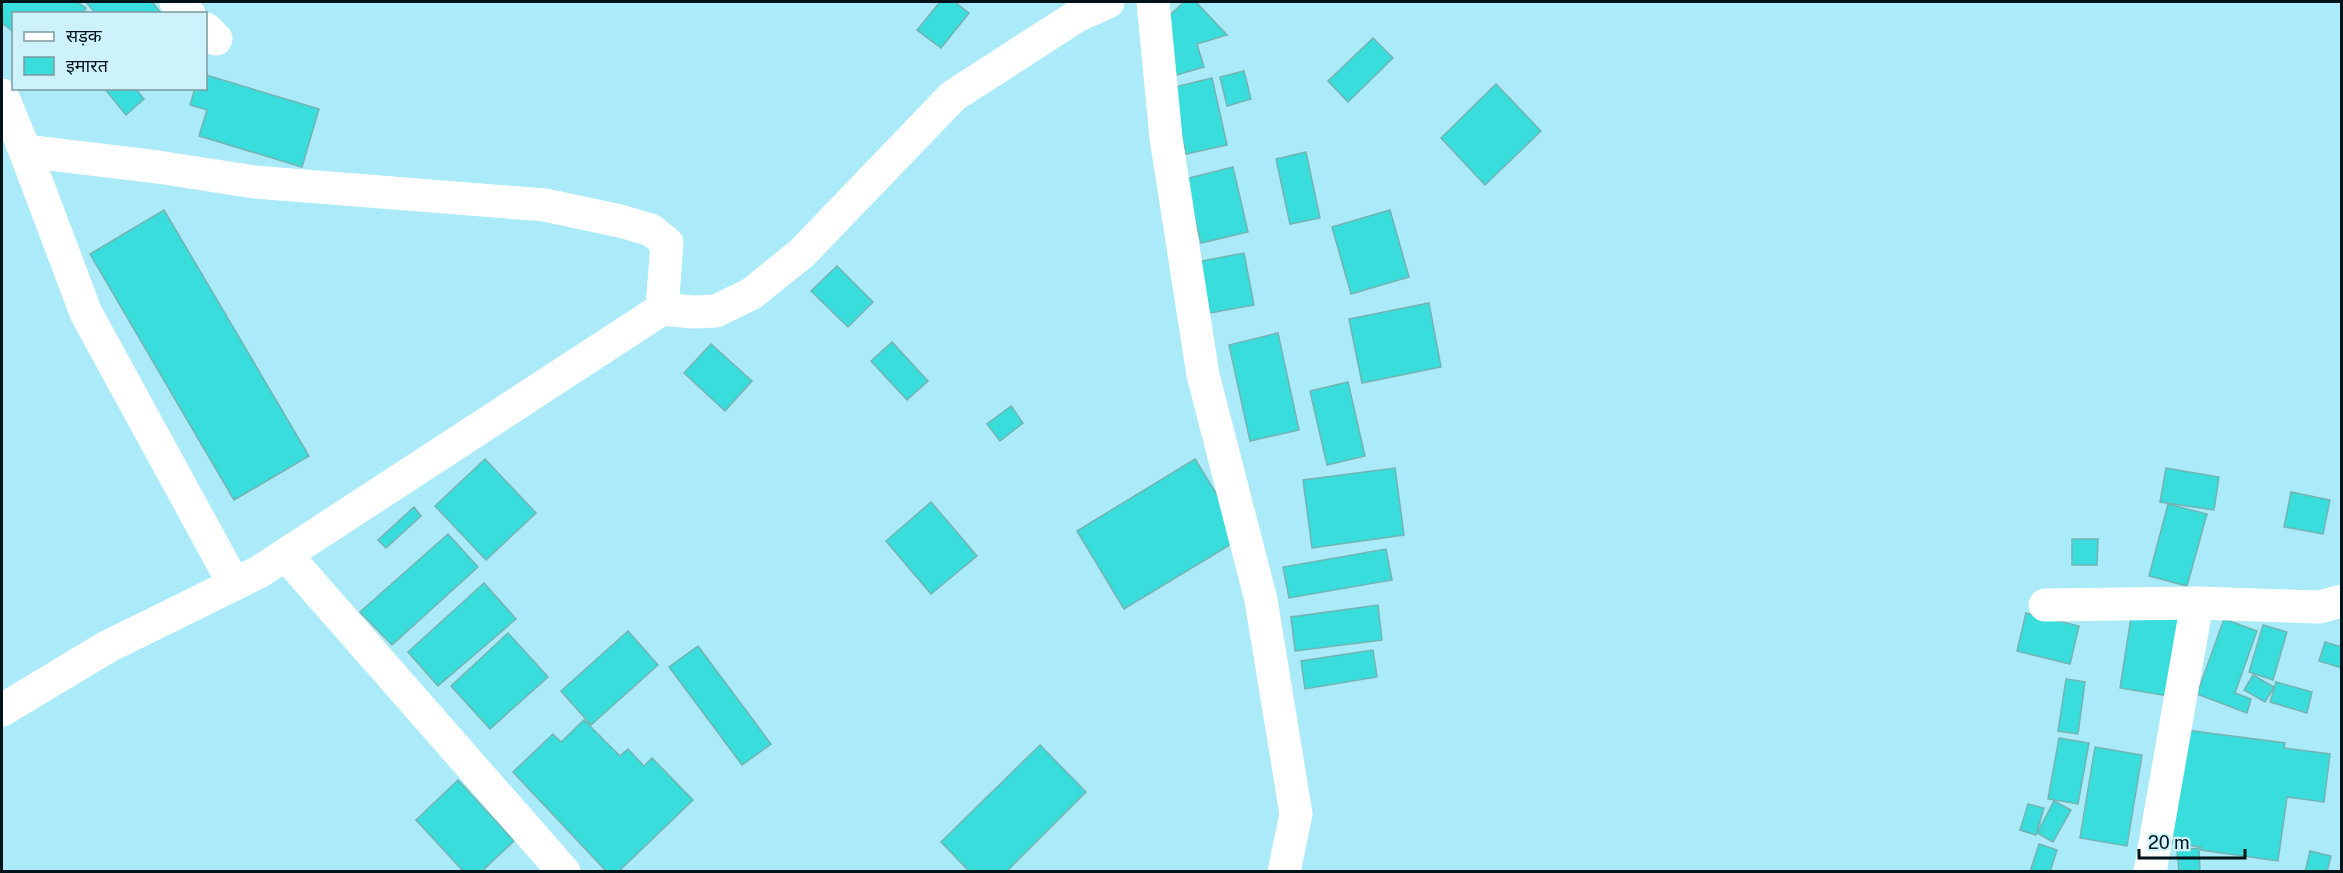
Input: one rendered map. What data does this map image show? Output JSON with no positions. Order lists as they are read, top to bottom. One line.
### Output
{"legend":["सड़क","इमारत"],"scale_bar":"20 m"}
